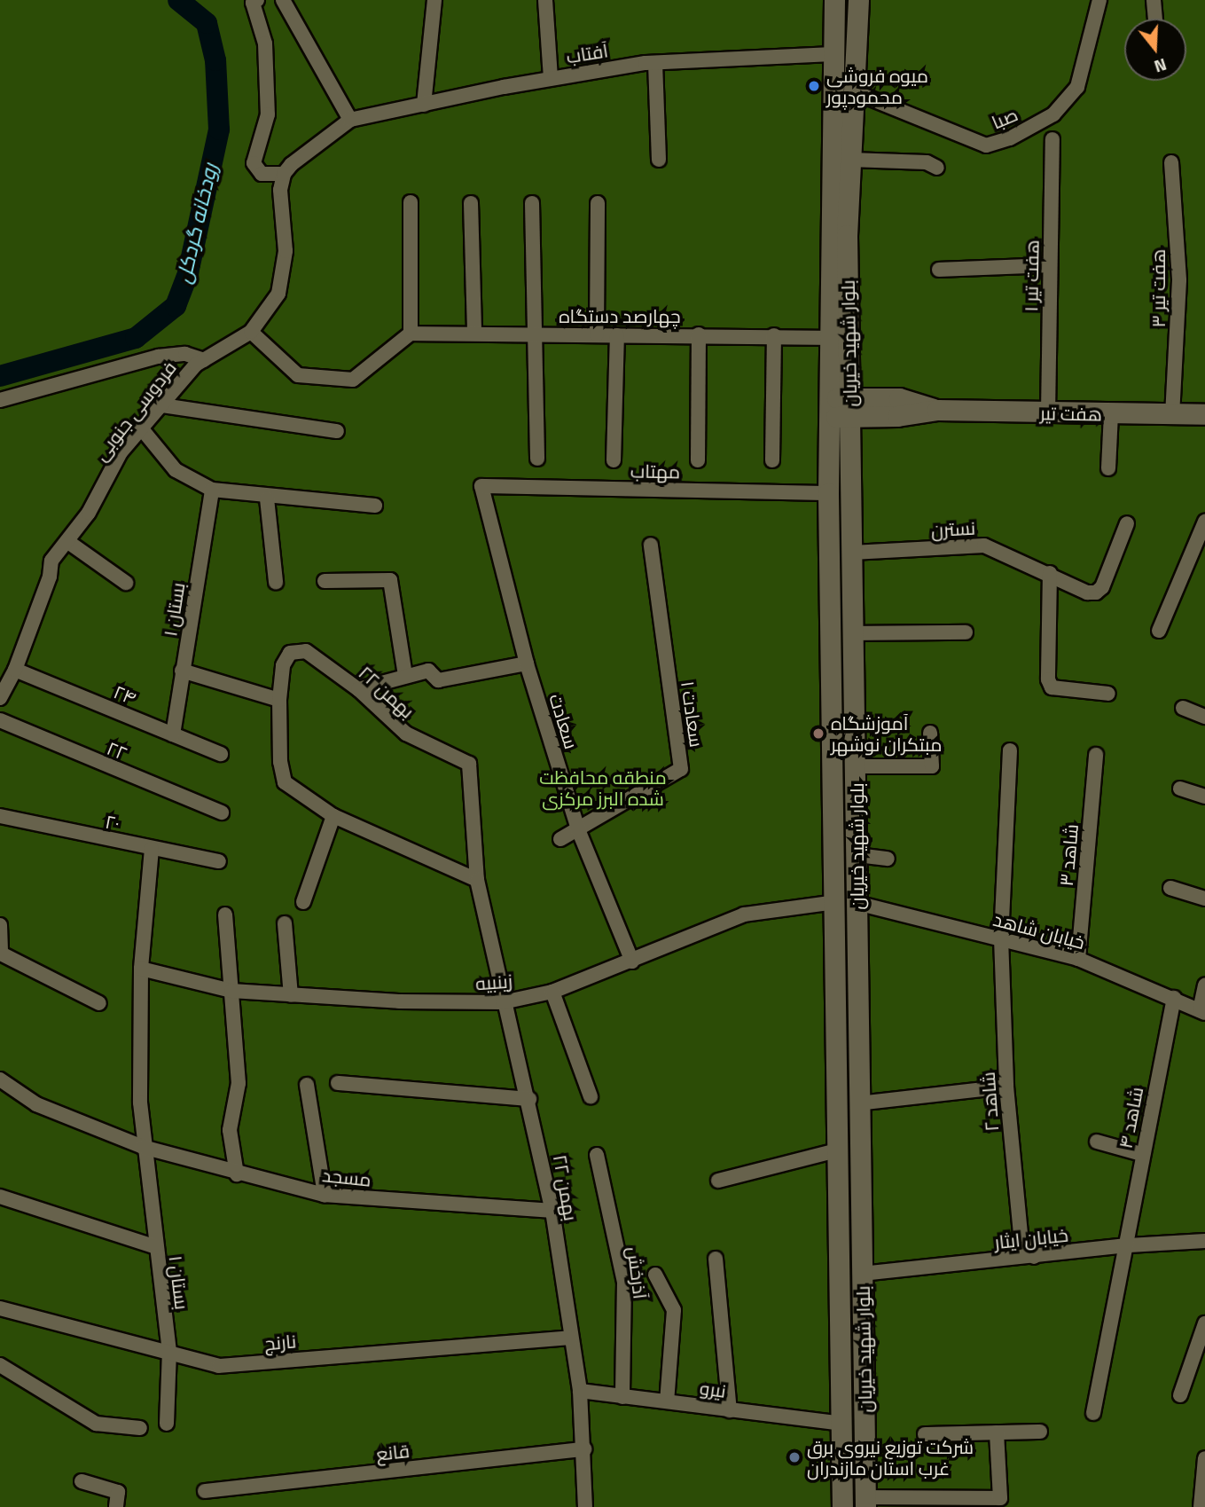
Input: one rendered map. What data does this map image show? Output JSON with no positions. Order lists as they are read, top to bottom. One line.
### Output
{"streets":{"main road":["بلوار شهید خیریان","هفت تیر"],"street":["آفتاب","صبا","هفت تیر ۱","هفت تیر ۳","چهارصد دستگاه","فردوسی جنوبی","مهتاب","نسترن","بستان ۱","۲۲ بهمن","۲۴","سعادت ۱","سعادت","۲۲","۲۰","شاهد ۳","خیابان شاهد","زینبیه","شاهد ۲","شاهد ۴","مسجد","خیابان ایثار","آذرخش","نارنج","نیرو","قانع"]},"crossings":[["آفتاب","بلوار شهید خیریان"],["صبا","بلوار شهید خیریان"],["هفت تیر ۱","هفت تیر"],["هفت تیر ۳","هفت تیر"],["چهارصد دستگاه","بلوار شهید خیریان"],["بلوار شهید خیریان","هفت تیر"],["بلوار شهید خیریان","مهتاب"],["بلوار شهید خیریان","نسترن"],["بلوار شهید خیریان","خیابان شاهد"],["بلوار شهید خیریان","زینبیه"],["بلوار شهید خیریان","خیابان ایثار"],["بلوار شهید خیریان","نیرو"],["فردوسی جنوبی","۲۴"],["مهتاب","سعادت"],["بستان ۱","۲۴"],["بستان ۱","۲۰"],["بستان ۱","زینبیه"],["بستان ۱","مسجد"],["بستان ۱","نارنج"],["۲۲ بهمن","زینبیه"],["۲۲ بهمن","مسجد"],["۲۲ بهمن","نارنج"],["۲۲ بهمن","نیرو"],["۲۲ بهمن","قانع"],["سعادت ۱","سعادت"],["سعادت","زینبیه"],["شاهد ۳","خیابان شاهد"],["خیابان شاهد","شاهد ۲"],["خیابان شاهد","شاهد ۴"],["شاهد ۲","خیابان ایثار"],["شاهد ۴","خیابان ایثار"],["آذرخش","نیرو"]],"water":["رودخانه گردکل"],"parks":["منطقه محافظت شده البرز مرکزی"],"places":["میوه فروشی محمودپور","آموزشگاه مبتکران نوشهر","شرکت توزیع نیروی برق غرب استان مازندران"],"north":"bottom"}
